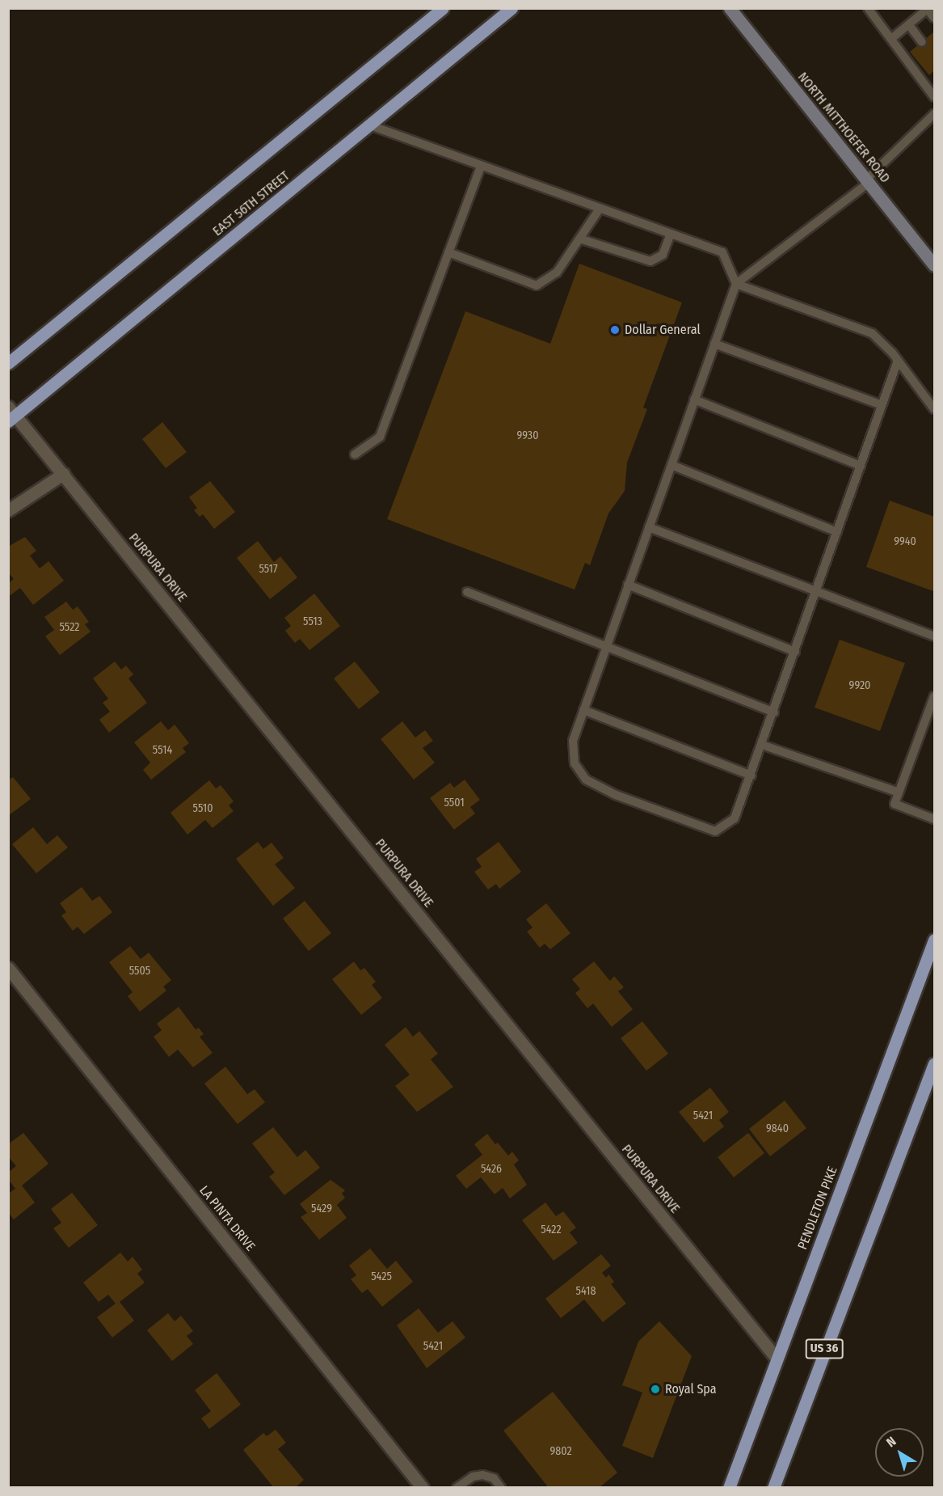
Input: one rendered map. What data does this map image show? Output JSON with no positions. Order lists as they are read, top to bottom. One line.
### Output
{"streets":{"main road":["EAST 56TH STREET","PENDLETON PIKE","US 36"],"street":["NORTH MITTHOEFER ROAD","PURPURA DRIVE","LA PINTA DRIVE"]},"crossings":[["EAST 56TH STREET","PURPURA DRIVE"],["PURPURA DRIVE","PENDLETON PIKE"]],"places":["Dollar General","Royal Spa"],"house_numbers":["9930","9940","5517","5513","5522","9920","5514","5501","5510","5505","5421","9840","5426","5429","5422","5425","5418","5421","9802"],"north":"top left"}
